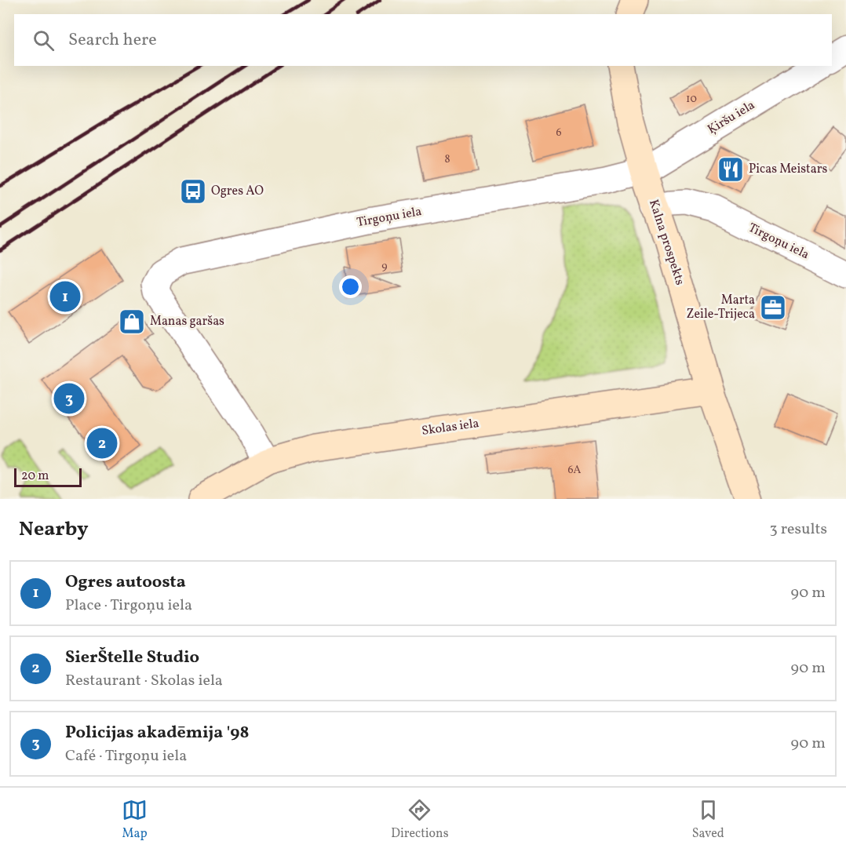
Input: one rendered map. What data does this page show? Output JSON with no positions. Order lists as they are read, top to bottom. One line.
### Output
{"streets":{"main road":["Kalna prospekts","Skolas iela"],"street":["Ķiršu iela","Tirgoņu iela"]},"crossings":[["Ķiršu iela","Tirgoņu iela"],["Ķiršu iela","Kalna prospekts"],["Tirgoņu iela","Kalna prospekts"],["Tirgoņu iela","Skolas iela"],["Kalna prospekts","Skolas iela"]],"places":{"restaurant":["Picas Meistars"],"bus stop":["Ogres AO"],"office":["Marta Zeile-Trijeca"],"shop":["Manas garšas"]},"house_numbers":["10","6","8","9","6A"],"scale_bar":"20 m","page":{"search":"Search here","pins":["1","3","2"],"scale":"20 m","heading":["Nearby","3 results"],"list":[{"mark":"1","name":"Ogres autoosta","note":"Place · Tirgoņu iela","value":"90 m"},{"mark":"2","name":"SierŠtelle Studio","note":"Restaurant · Skolas iela","value":"90 m"},{"mark":"3","name":"Policijas akadēmija '98","note":"Café · Tirgoņu iela","value":"90 m"}],"nav":["Map","Directions","Saved"]}}
